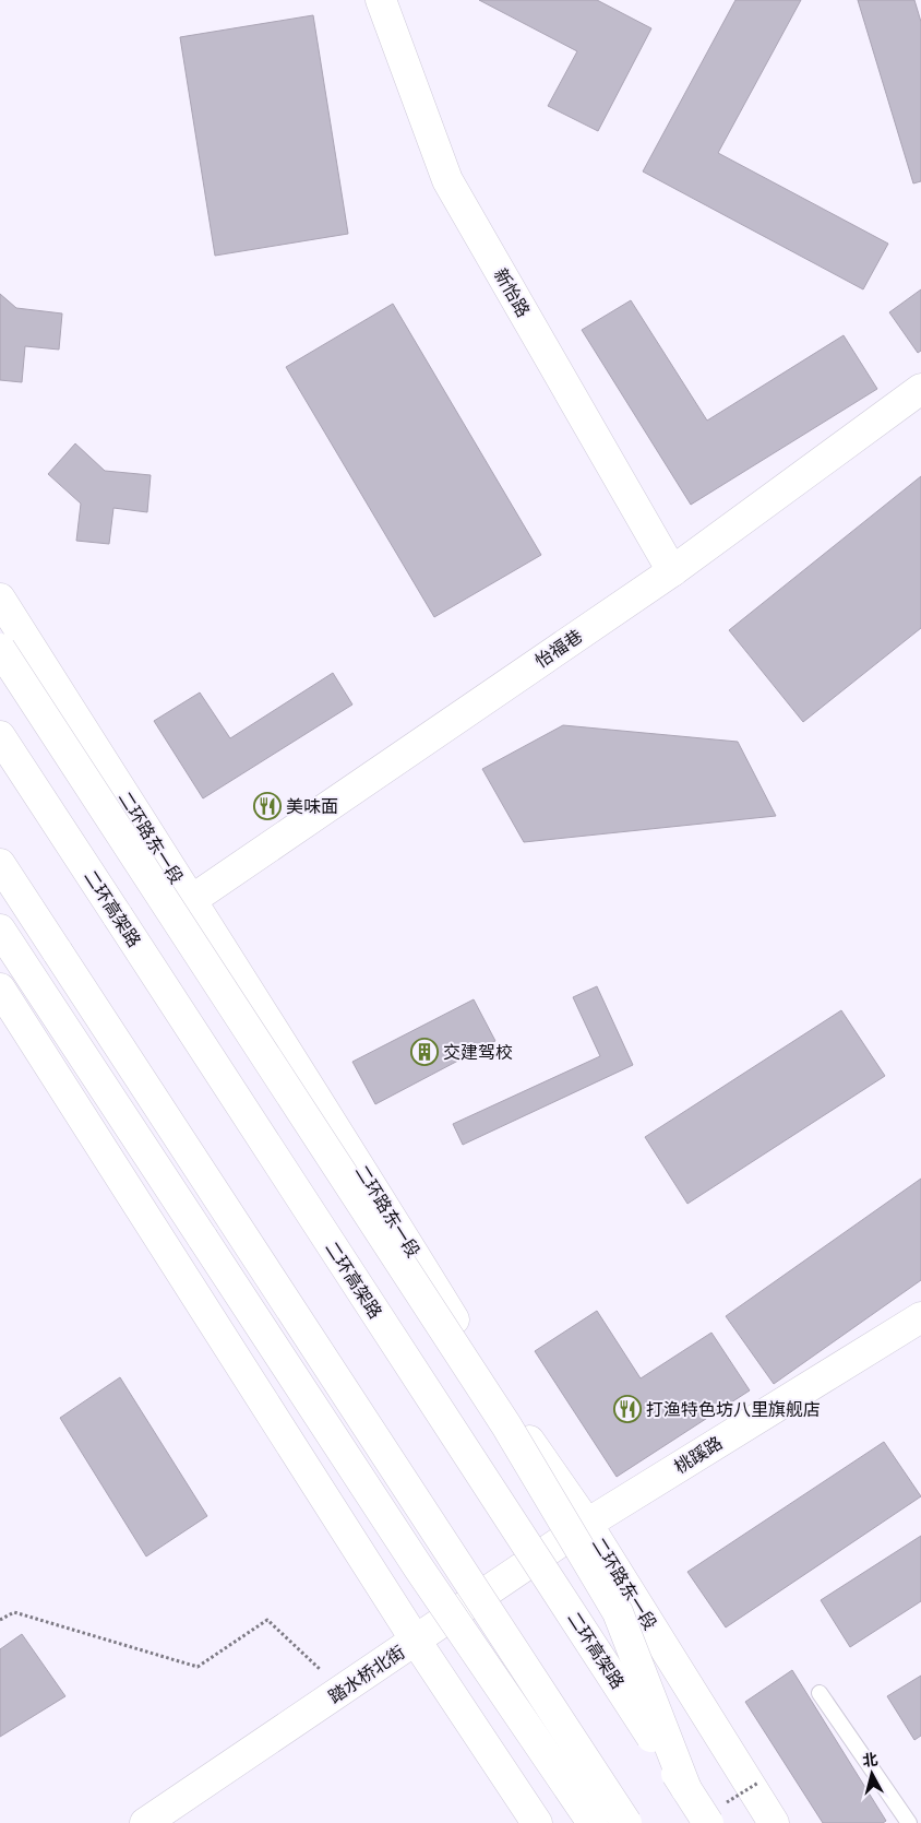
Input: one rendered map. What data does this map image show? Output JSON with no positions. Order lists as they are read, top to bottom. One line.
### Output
{"streets":{"main road":["新怡路","怡福巷","二环路东一段","二环高架路","桃蹊路","踏水桥北街"]},"crossings":[["新怡路","怡福巷"],["怡福巷","二环路东一段"],["二环路东一段","桃蹊路"],["二环路东一段","踏水桥北街"],["桃蹊路","踏水桥北街"]],"places":{"restaurant":["美味面","打渔特色坊八里旗舰店"],"building":["交建驾校"]},"north":"top"}
